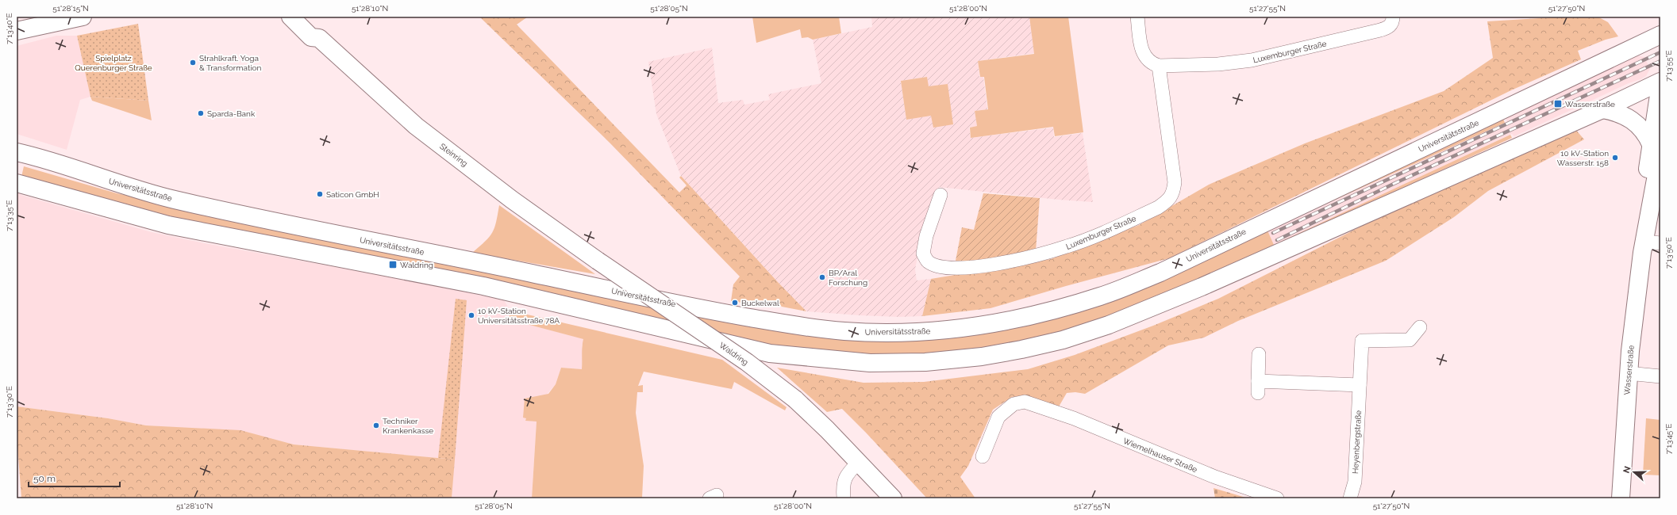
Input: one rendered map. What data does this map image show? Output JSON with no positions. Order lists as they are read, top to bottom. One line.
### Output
{"streets":{"main road":["Universitätsstraße","Steinring","Waldring","Wasserstraße"],"street":["Luxemburger Straße","Heyenbergstraße","Wiemelhauser Straße"]},"crossings":[["Steinring","Waldring"]],"parks":["Spielplatz Querenburger Straße"],"places":{"other":["Strahlkraft. Yoga & Transformation","Sparda-Bank","10 kV-Station Wasserstr. 158","Saticon GmbH","BP/Aral Forschung","Buckelwal","10 kV-Station Universitätsstraße 78A","Techniker Krankenkasse"],"transit":["Wasserstraße","Waldring"]},"scale_bar":"50 m","north":"left","coordinates":["51°28'15\"N","51°28'10\"N","51°28'05\"N","51°28'00\"N","51°27'55\"N","51°27'50\"N","7°13'40\"E","7°13'55\"E","7°13'35\"E","7°13'50\"E","7°13'30\"E","7°13'45\"E"]}
